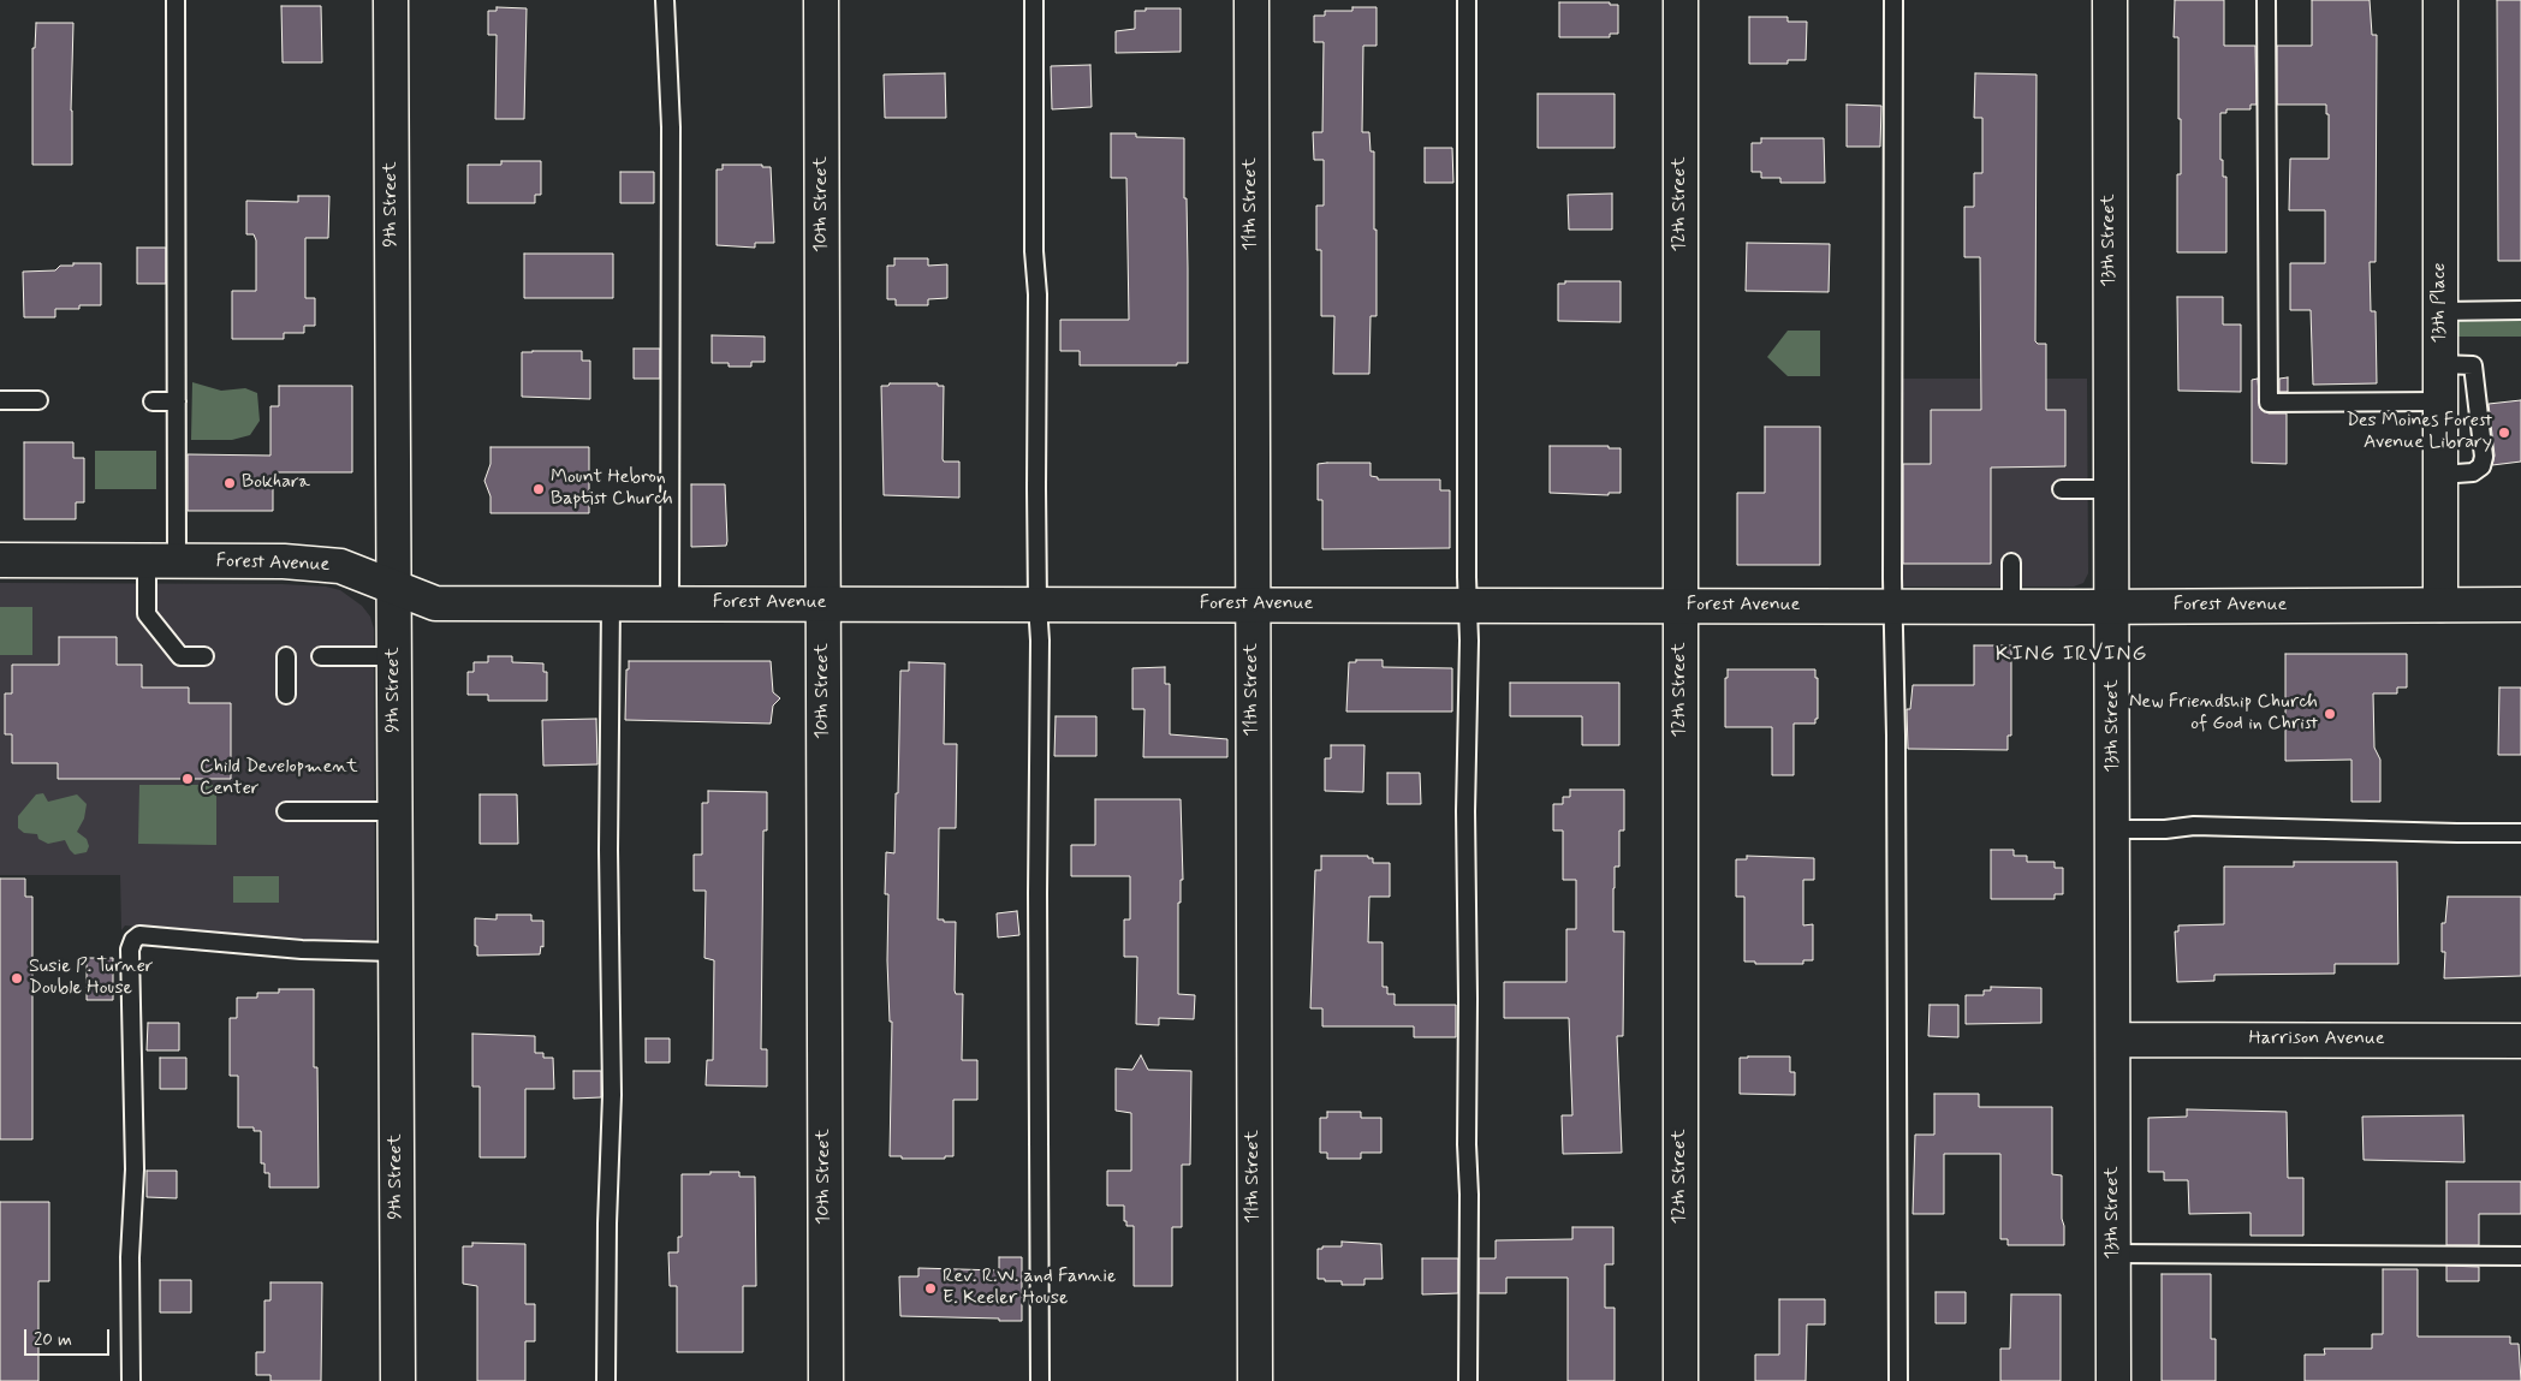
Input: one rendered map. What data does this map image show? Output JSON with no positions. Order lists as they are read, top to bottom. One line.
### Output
{"streets":{"street":["9th Street","10th Street","11th Street","12th Street","13th Street","13th Place","Forest Avenue","Harrison Avenue"]},"crossings":[["9th Street","Forest Avenue"],["10th Street","Forest Avenue"],["11th Street","Forest Avenue"],["12th Street","Forest Avenue"],["13th Street","Forest Avenue"],["13th Street","Harrison Avenue"],["13th Place","Forest Avenue"]],"districts":["KING IRVING"],"places":["Des Moines Forest Avenue Library","Bokhara","Mount Hebron Baptist Church","New Friendship Church of God in Christ","Child Development Center","Susie P. Turner Double House","Rev. R.W. and Fannie E. Keeler House"],"scale_bar":"20 m"}
